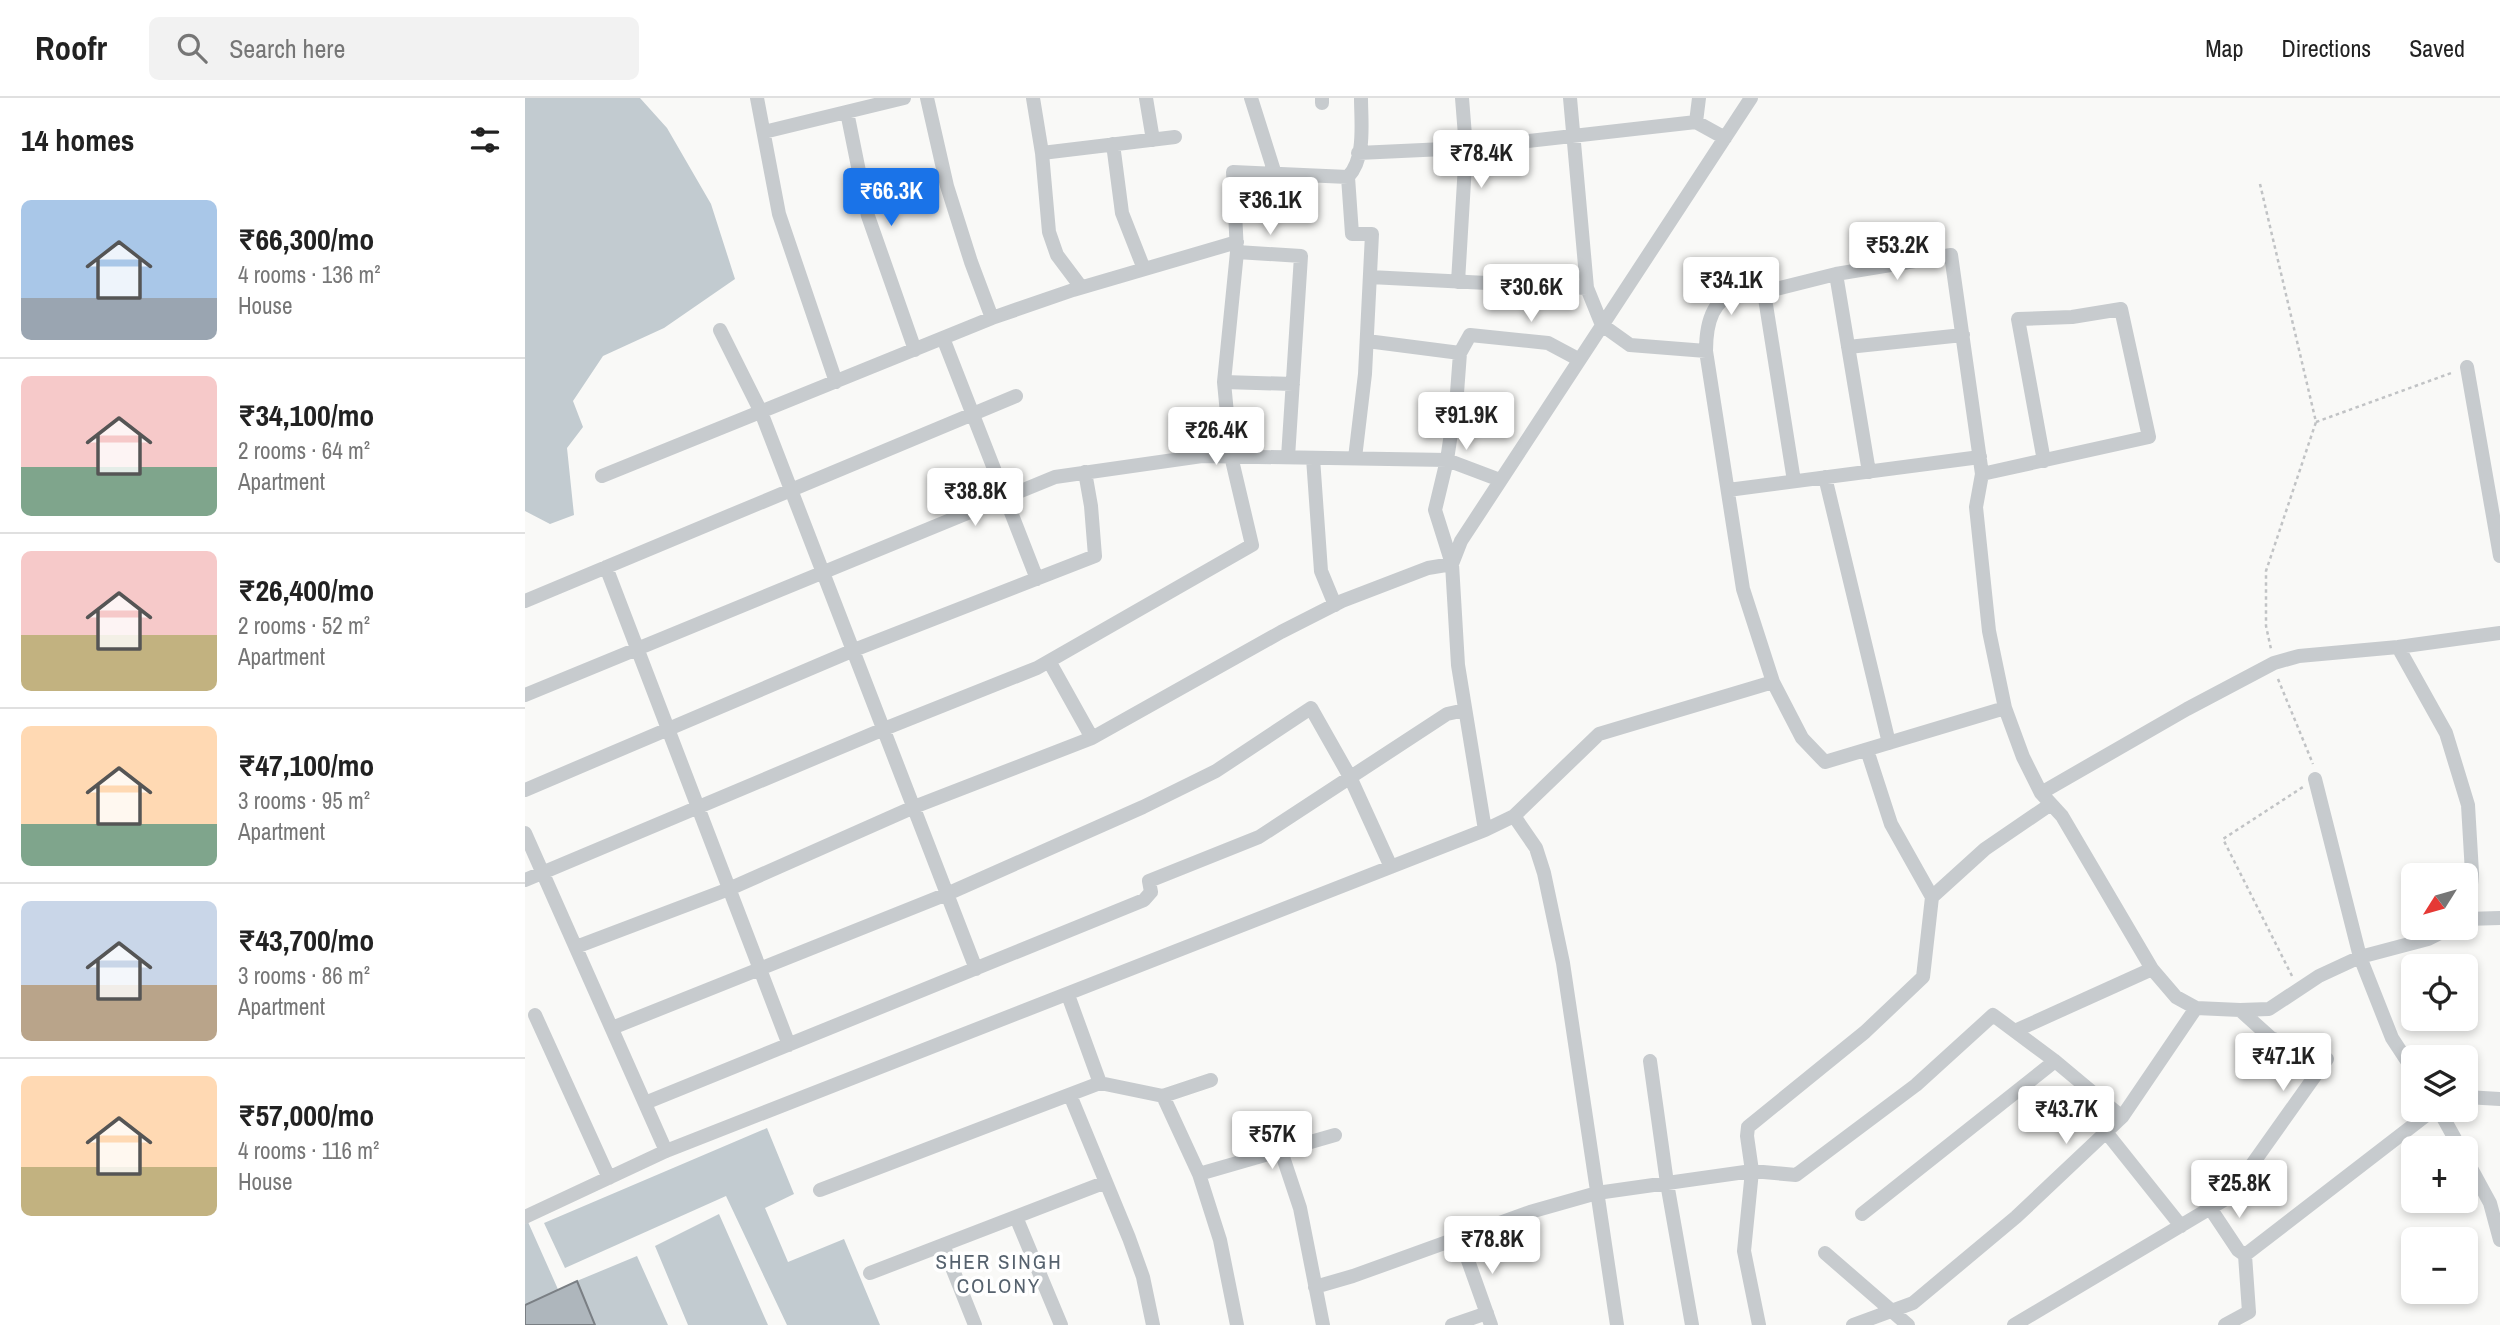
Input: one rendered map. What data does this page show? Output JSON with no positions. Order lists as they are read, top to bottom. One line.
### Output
{"districts":["SHER SINGH COLONY"],"north":"bottom left","page":{"header":"Roofr","search":"Search here","nav":["Map","Directions","Saved"],"heading":"14 homes","price":["₹78.4K","₹66.3K","₹36.1K","₹53.2K","₹34.1K","₹30.6K","₹91.9K","₹26.4K","₹38.8K","₹47.1K","₹43.7K","₹57K","₹25.8K","₹78.8K"],"list":[{"name":"₹66,300/mo","note":"4 rooms · 136 m² · House"},{"name":"₹34,100/mo","note":"2 rooms · 64 m² · Apartment"},{"name":"₹26,400/mo","note":"2 rooms · 52 m² · Apartment"},{"name":"₹47,100/mo","note":"3 rooms · 95 m² · Apartment"},{"name":"₹43,700/mo","note":"3 rooms · 86 m² · Apartment"},{"name":"₹57,000/mo","note":"4 rooms · 116 m² · House"}],"map_buttons":["+","−"]}}
